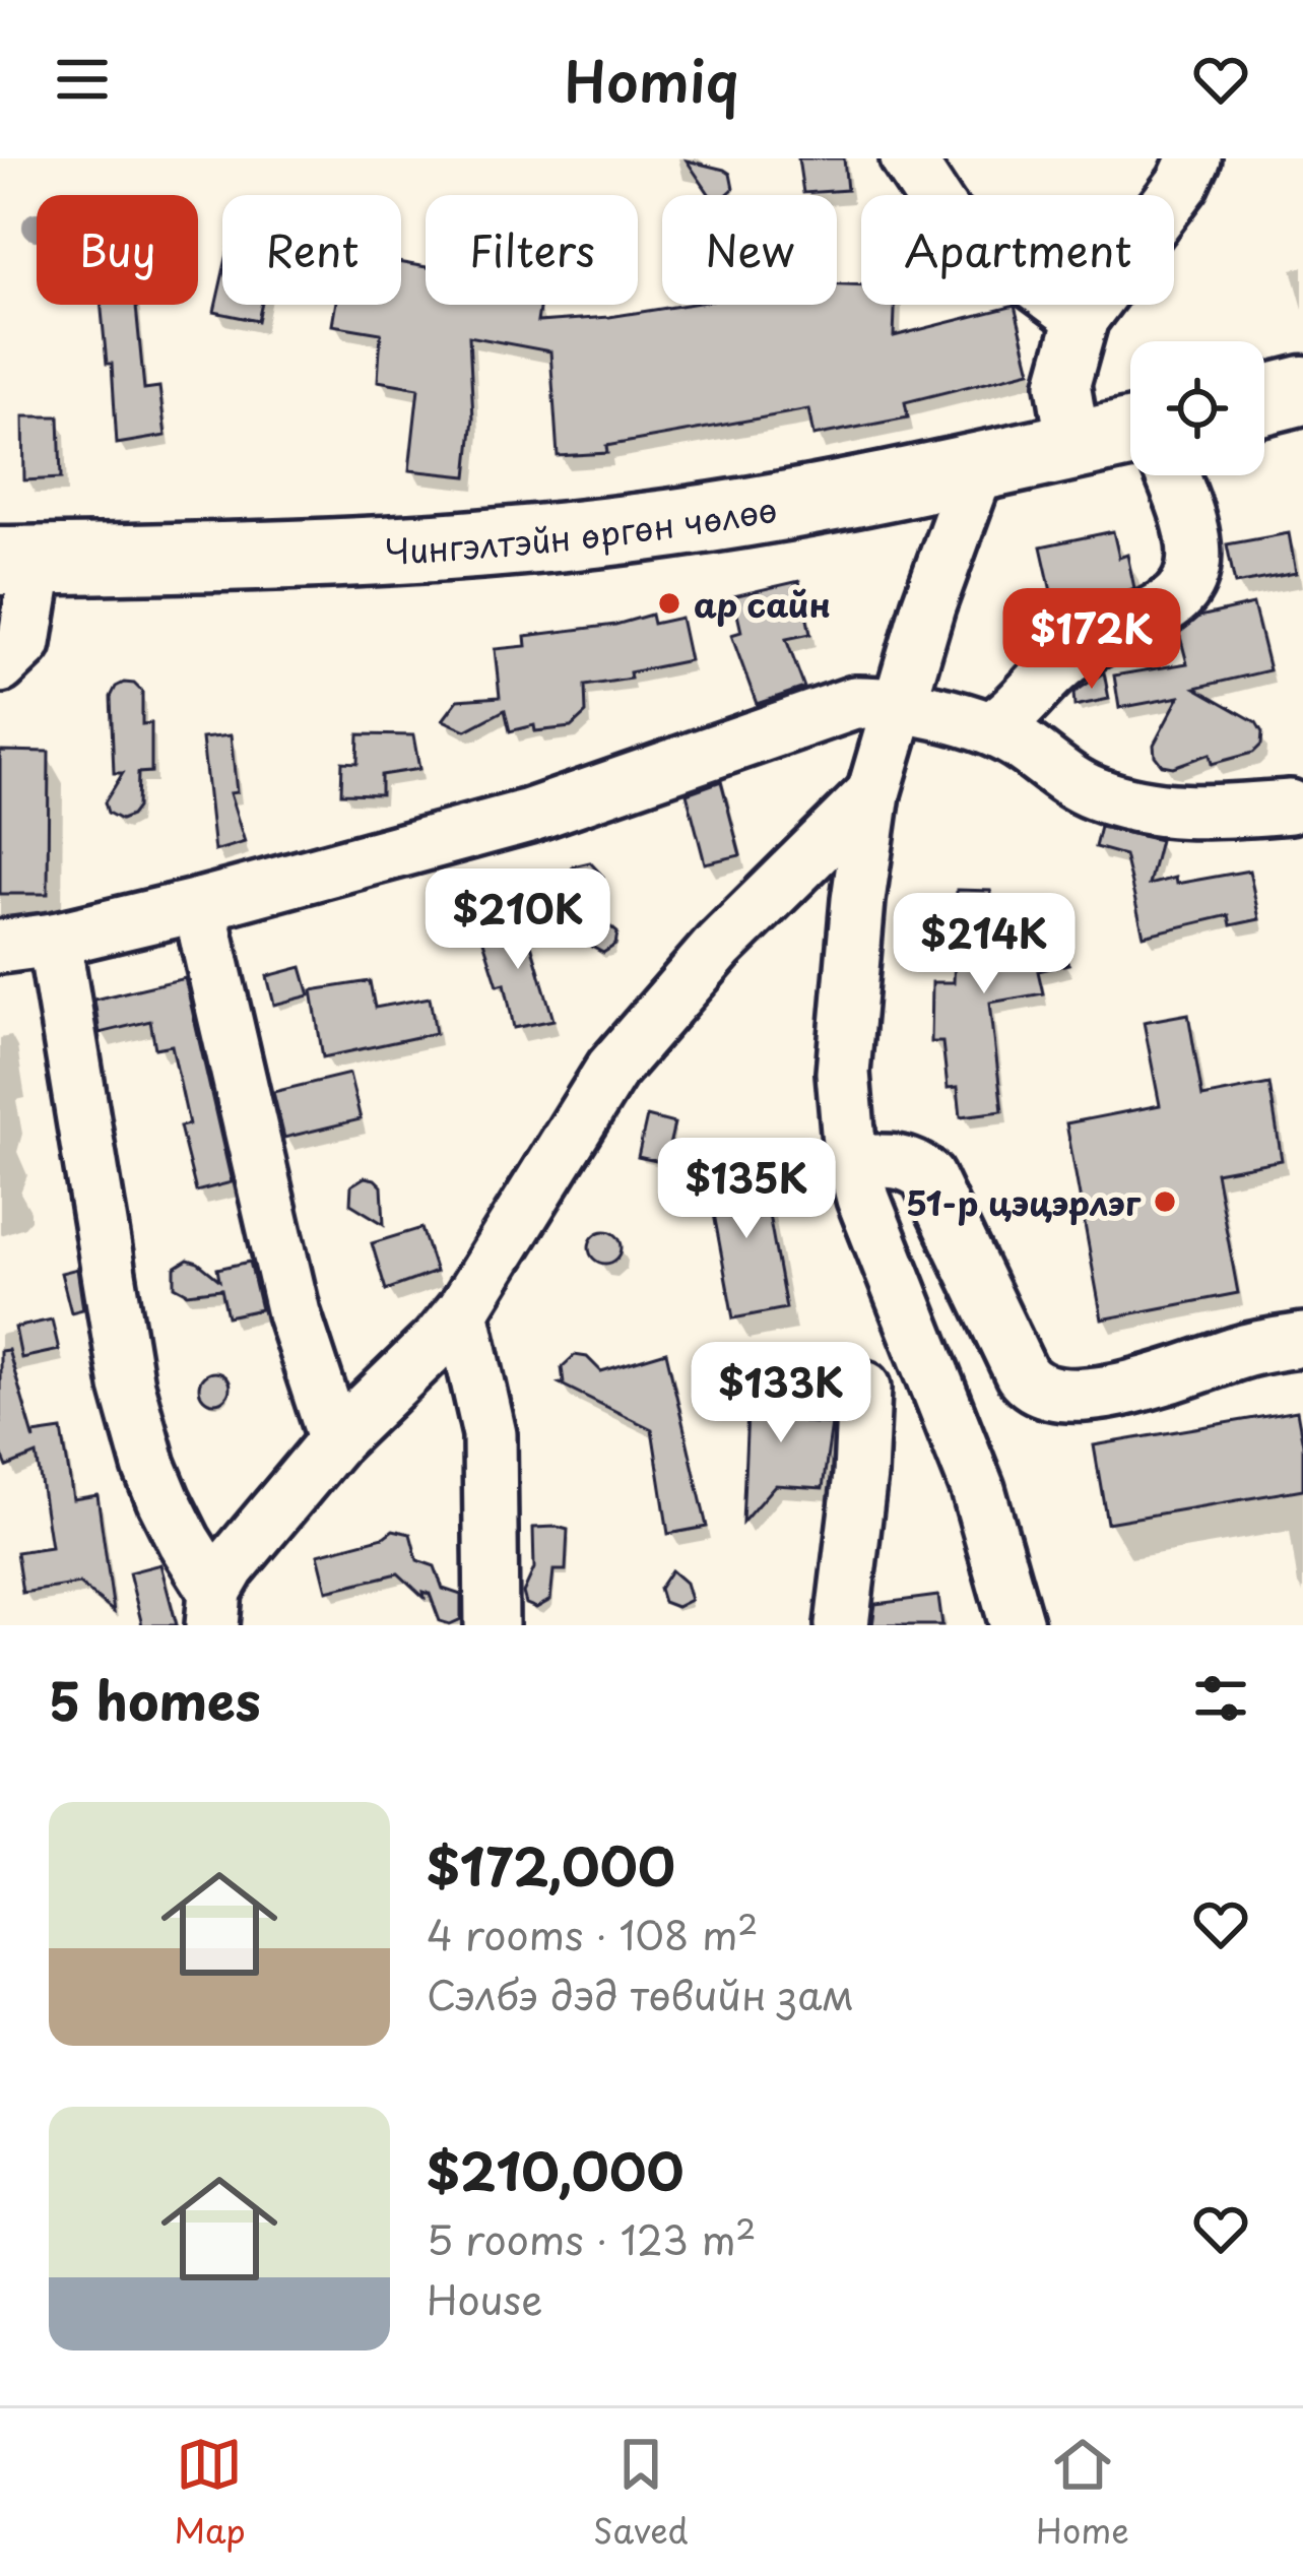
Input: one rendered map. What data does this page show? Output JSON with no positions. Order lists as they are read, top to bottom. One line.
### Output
{"streets":{"main road":["Чингэлтэйн өргөн чөлөө"]},"places":["ар сайн","51-р цэцэрлэг"],"page":{"header":"Homiq","chip":["Buy","Rent","Filters","New","Apartment"],"price":["$172K","$210K","$214K","$135K","$133K"],"heading":"5 homes","list":[{"name":"$172,000","note":"4 rooms · 108 m² · Сэлбэ дэд төвийн зам"},{"name":"$210,000","note":"5 rooms · 123 m² · House"}],"tabs":["Map","Saved","Home"]}}
